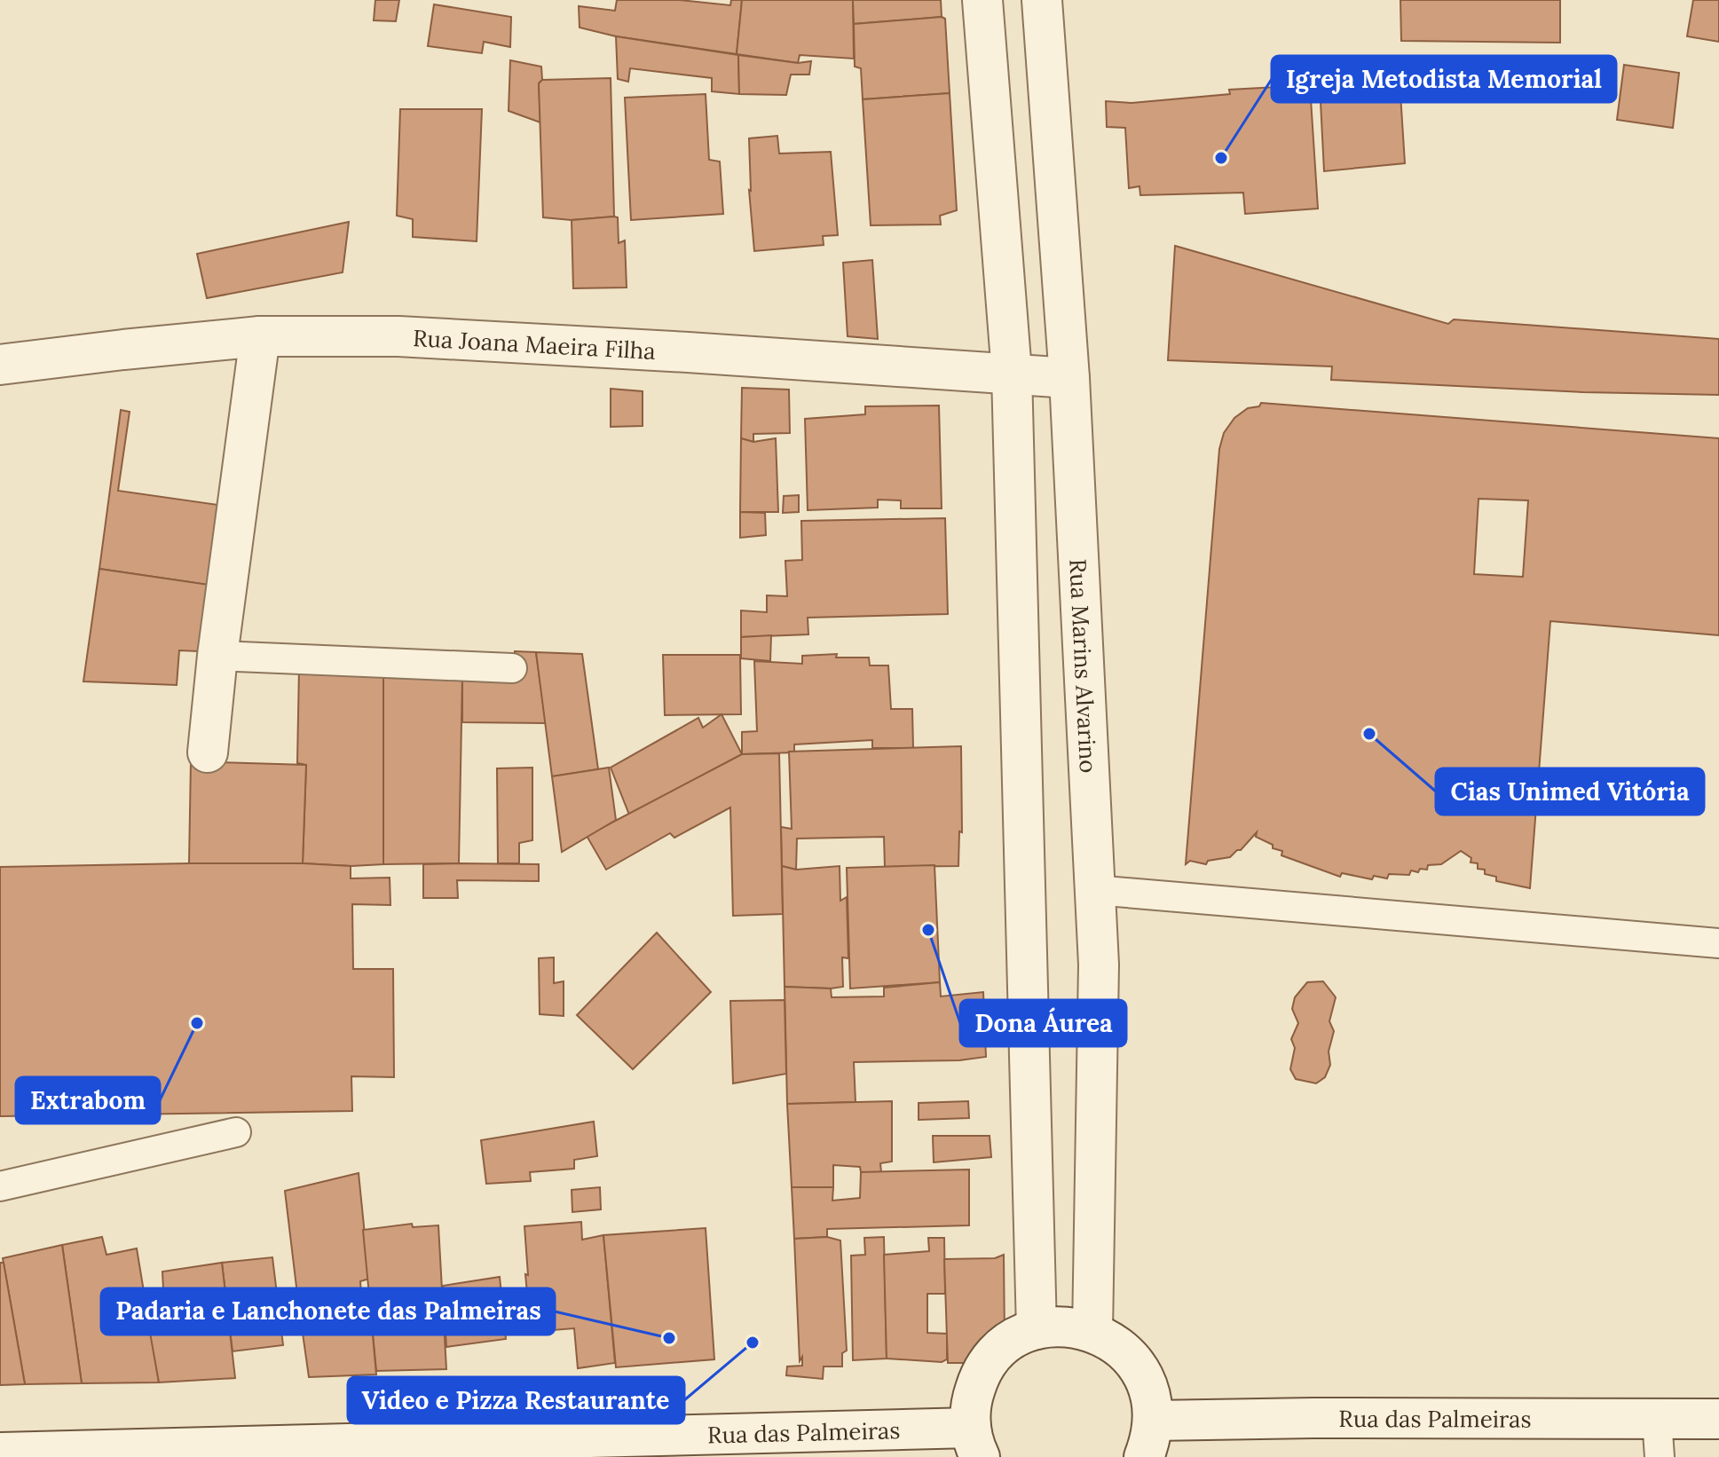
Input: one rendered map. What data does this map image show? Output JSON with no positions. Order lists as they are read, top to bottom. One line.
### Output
{"streets":{"street":["Rua Joana Maeira Filha","Rua Marins Alvarino","Rua das Palmeiras"]},"crossings":[["Rua Joana Maeira Filha","Rua Marins Alvarino"]],"places":["Igreja Metodista Memorial","Cias Unimed Vitória","Dona Áurea","Extrabom","Padaria e Lanchonete das Palmeiras","Video e Pizza Restaurante"]}
